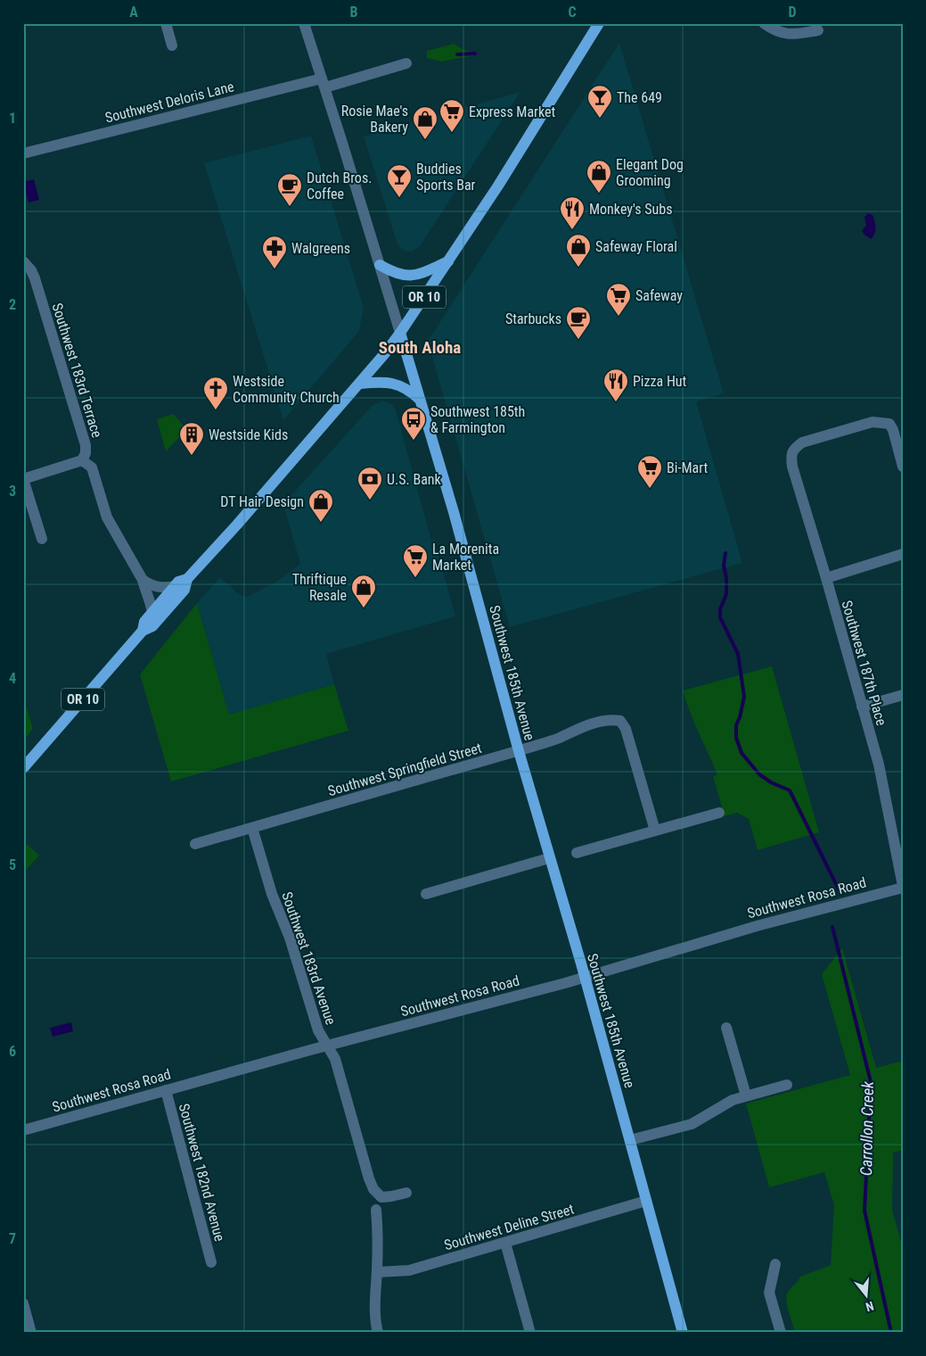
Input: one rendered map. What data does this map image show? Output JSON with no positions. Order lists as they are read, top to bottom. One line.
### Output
{"streets":{"main road":["OR 10","Southwest 185th Avenue"],"street":["Southwest Deloris Lane","Southwest 183rd Terrace","Southwest 187th Place","Southwest Springfield Street","Southwest Rosa Road","Southwest 183rd Avenue","Southwest 182nd Avenue","Southwest Deline Street"]},"crossings":[["Southwest Deloris Lane","Southwest 185th Avenue"],["OR 10","Southwest 185th Avenue"],["Southwest 187th Place","Southwest Rosa Road"],["Southwest 185th Avenue","Southwest Springfield Street"],["Southwest 185th Avenue","Southwest Rosa Road"],["Southwest 185th Avenue","Southwest Deline Street"],["Southwest Springfield Street","Southwest 183rd Avenue"],["Southwest Rosa Road","Southwest 183rd Avenue"],["Southwest Rosa Road","Southwest 182nd Avenue"]],"districts":["South Aloha"],"water":["Carrollon Creek"],"places":{"bar":["The 649","Buddies Sports Bar"],"supermarket":["Express Market","Safeway","Bi-Mart","La Morenita Market"],"shop":["Rosie Mae's Bakery","Elegant Dog Grooming","Safeway Floral","DT Hair Design","Thriftique Resale"],"cafe":["Dutch Bros. Coffee","Starbucks"],"restaurant":["Monkey's Subs","Pizza Hut"],"pharmacy":["Walgreens"],"church":["Westside Community Church"],"bus stop":["Southwest 185th & Farmington"],"building":["Westside Kids"],"bank":["U.S. Bank"]},"north":"bottom","grid":{"columns":["A","B","C","D"],"rows":["1","2","3","4","5","6","7"]}}
